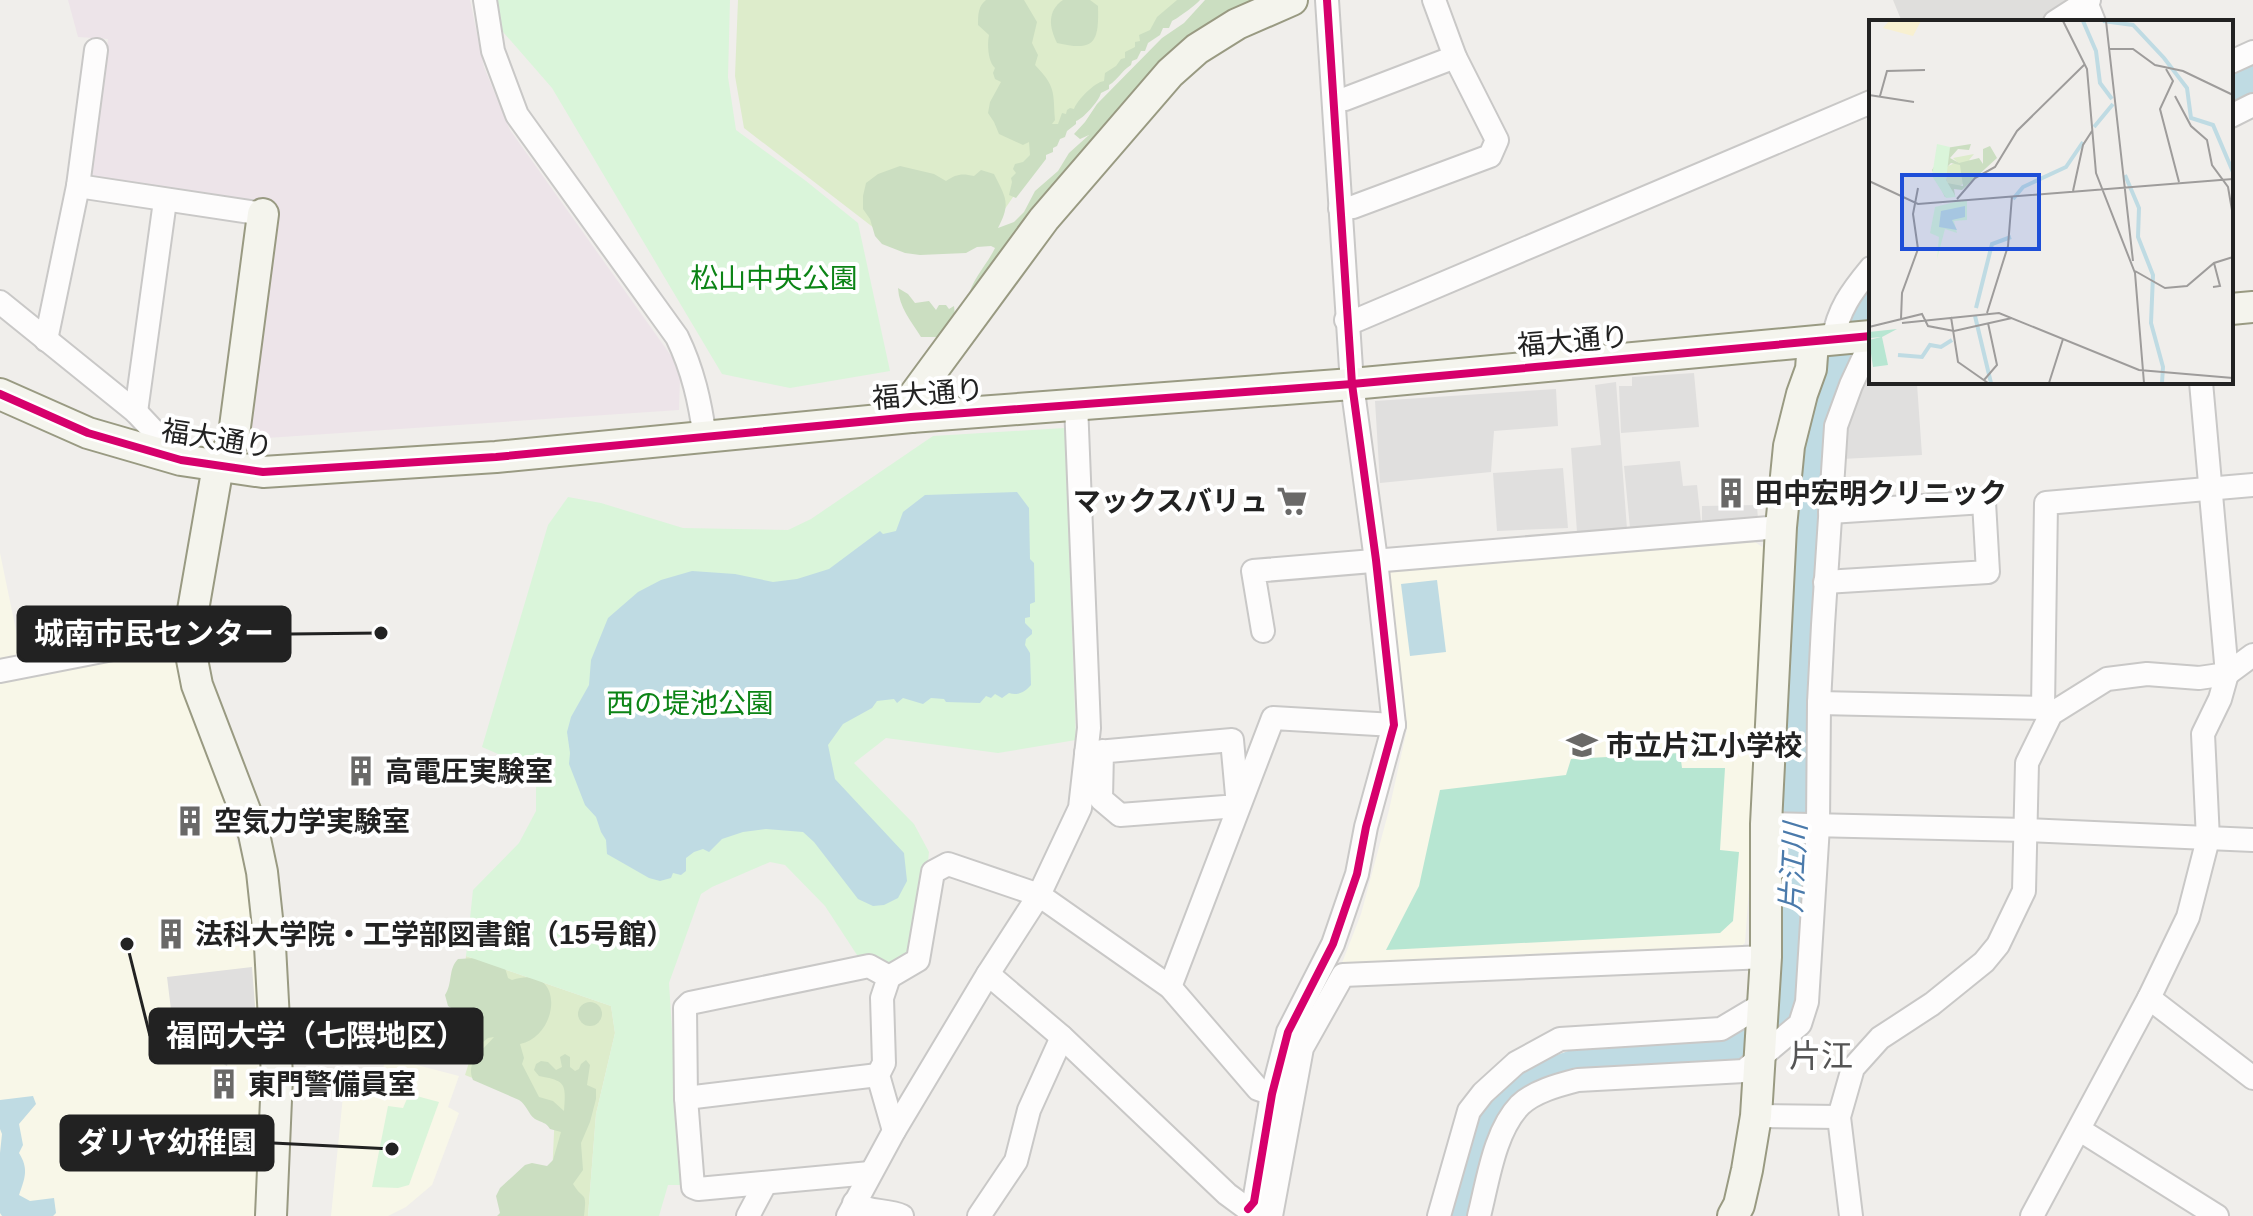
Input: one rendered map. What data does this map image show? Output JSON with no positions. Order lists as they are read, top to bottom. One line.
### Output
{"streets":{"street":["福大通り"]},"districts":["片江"],"water":["片江川"],"parks":["松山中央公園","西の堤池公園"],"places":{"building":["田中宏明クリニック","高電圧実験室","空気力学実験室","法科大学院・工学部図書館（15号館）","東門警備員室"],"supermarket":["マックスバリュ"],"other":["城南市民センター","福岡大学（七隈地区）","ダリヤ幼稚園"],"school or university":["市立片江小学校"]}}
